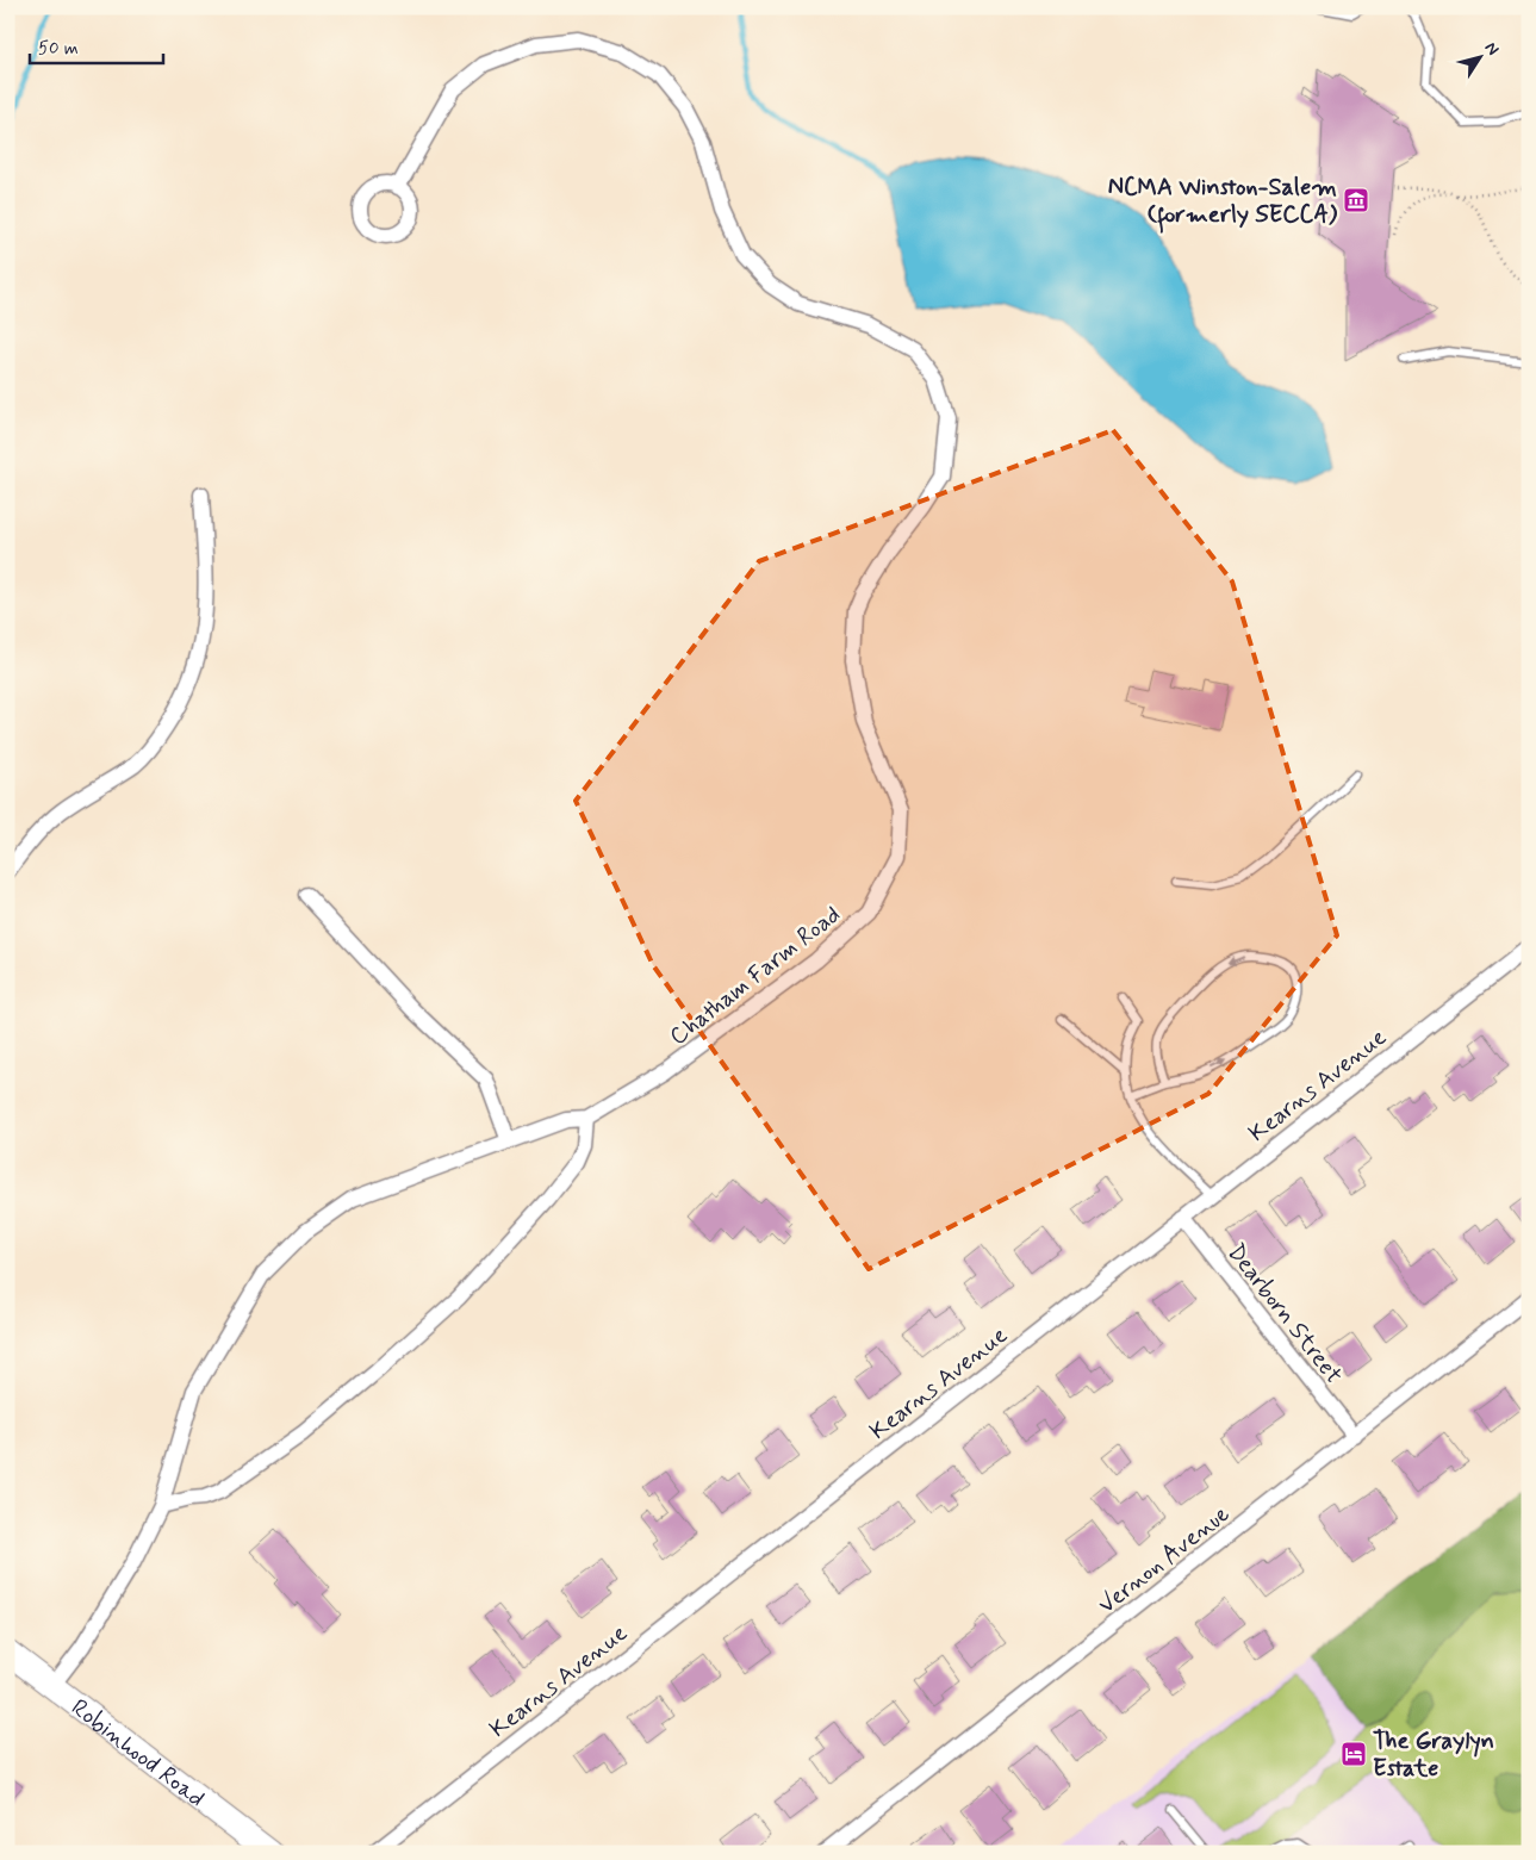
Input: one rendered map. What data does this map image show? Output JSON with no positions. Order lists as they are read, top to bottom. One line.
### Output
{"streets":{"main road":["Robinhood Road"],"street":["Chatham Farm Road","Kearns Avenue","Dearborn Street","Vernon Avenue"]},"crossings":[["Chatham Farm Road","Robinhood Road"],["Kearns Avenue","Dearborn Street"],["Dearborn Street","Vernon Avenue"]],"places":{"museum":["NCMA Winston-Salem (formerly SECCA)"],"hotel":["The Graylyn Estate"]},"scale_bar":"50 m","north":"top right"}
